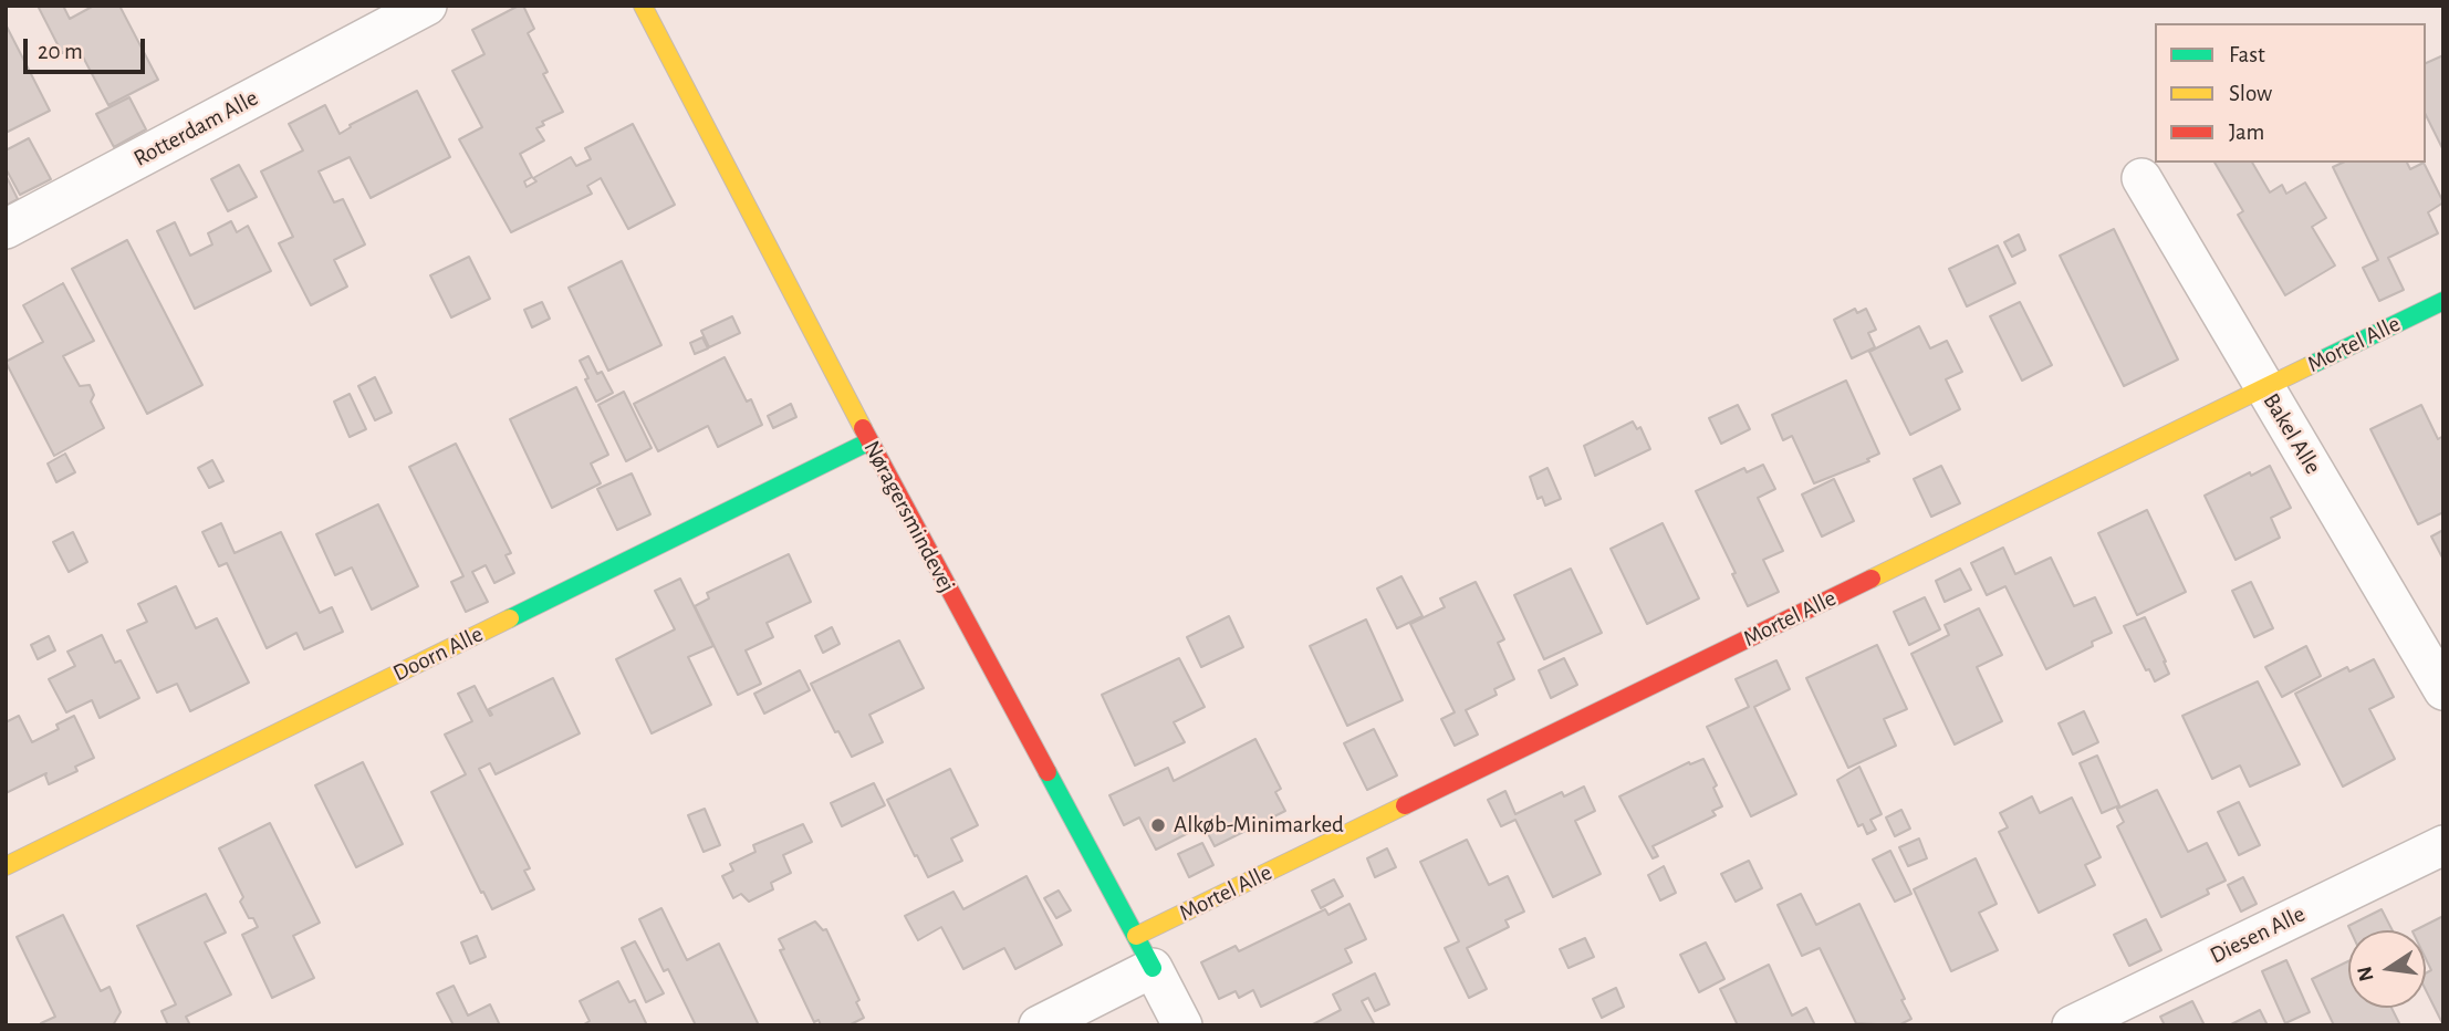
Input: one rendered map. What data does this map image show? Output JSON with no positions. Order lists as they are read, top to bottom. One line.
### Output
{"streets":{"street":["Rotterdam Alle","Mortel Alle","Bakel Alle","Nøragersmindevej","Doorn Alle","Diesen Alle"]},"crossings":[["Mortel Alle","Bakel Alle"],["Mortel Alle","Nøragersmindevej"],["Nøragersmindevej","Doorn Alle"]],"places":["Alkøb-Minimarked"],"legend":["Fast","Slow","Jam"],"scale_bar":"20 m","north":"left"}
